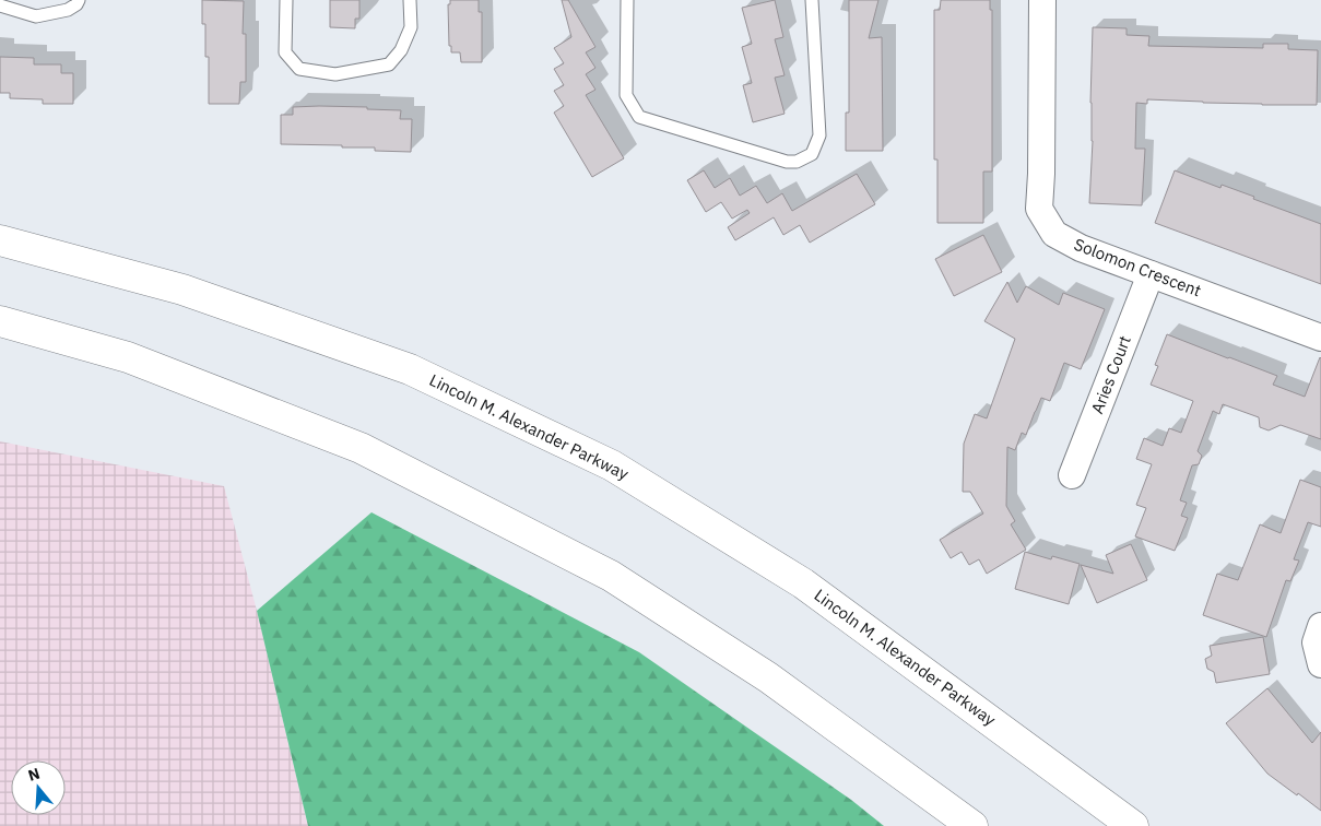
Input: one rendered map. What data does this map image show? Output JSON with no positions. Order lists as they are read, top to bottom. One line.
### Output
{"streets":{"highway":["Lincoln M. Alexander Parkway"],"street":["Solomon Crescent","Aries Court"]},"crossings":[["Solomon Crescent","Aries Court"]],"north":"top"}
